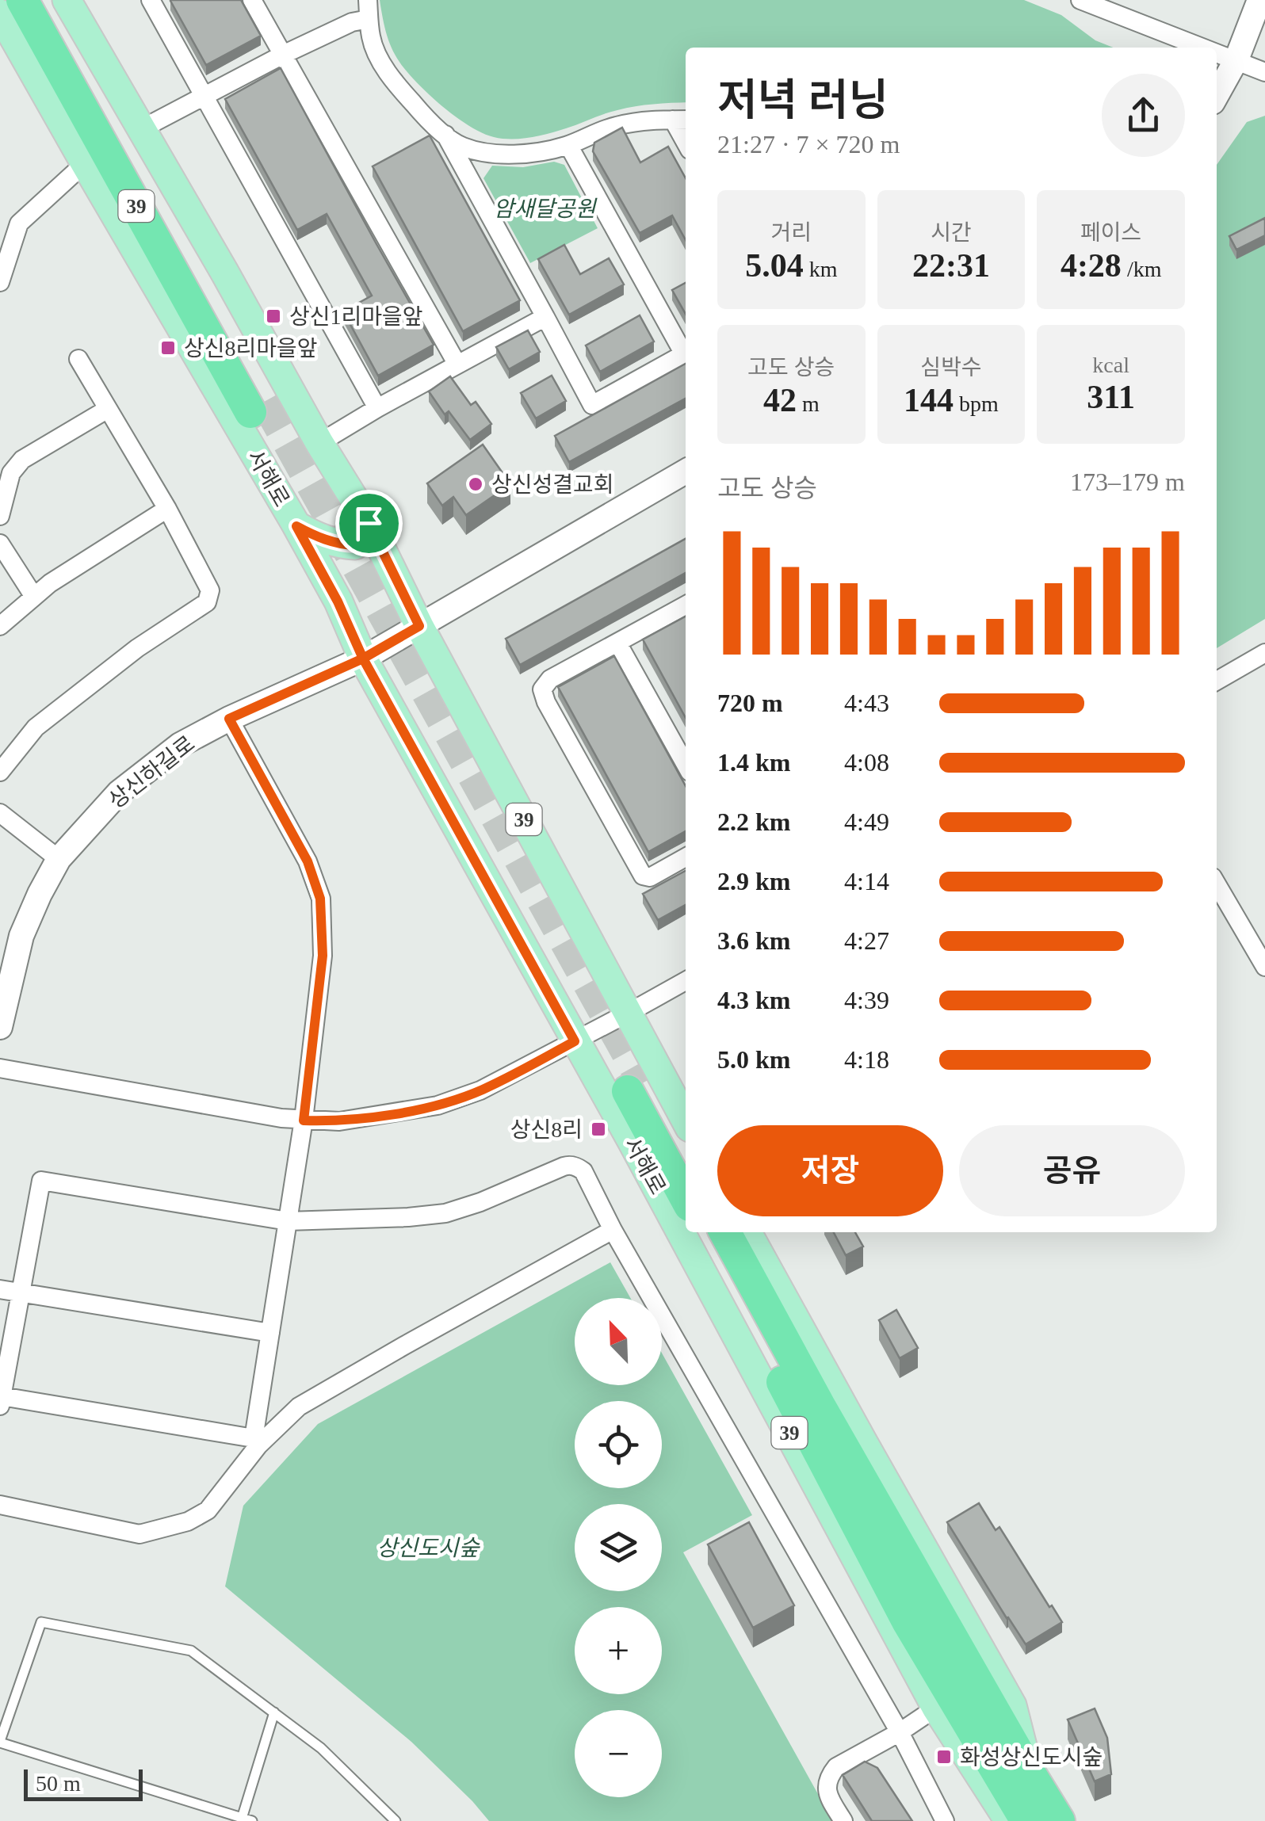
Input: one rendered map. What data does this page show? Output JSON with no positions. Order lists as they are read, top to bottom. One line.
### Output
{"streets":{"highway":["39","서해로"],"street":["상신하길로"]},"crossings":[["서해로","상신하길로"]],"parks":["암새달공원","상신도시숲"],"places":{"transit":["상신1리마을앞","상신8리마을앞","상신8리","화성상신도시숲"],"other":["상신성결교회"]},"scale_bar":"50 m","north":"top left","page":{"heading":["저녁 러닝","21:27 · 7 × 720 m"],"stats":[["거리","5.04 km"],["시간","22:31"],["페이스","4:28 /km"],["고도 상승","42 m"],["심박수","144 bpm"],["kcal","311"]],"chart":["고도 상승","173–179 m"],"list":[{"name":"720 m","note":"4:43"},{"name":"1.4 km","note":"4:08"},{"name":"2.2 km","note":"4:49"},{"name":"2.9 km","note":"4:14"},{"name":"3.6 km","note":"4:27"},{"name":"4.3 km","note":"4:39"},{"name":"5.0 km","note":"4:18"}],"buttons":["저장","공유"],"map_buttons":["+","−"],"scale":"50 m"}}
